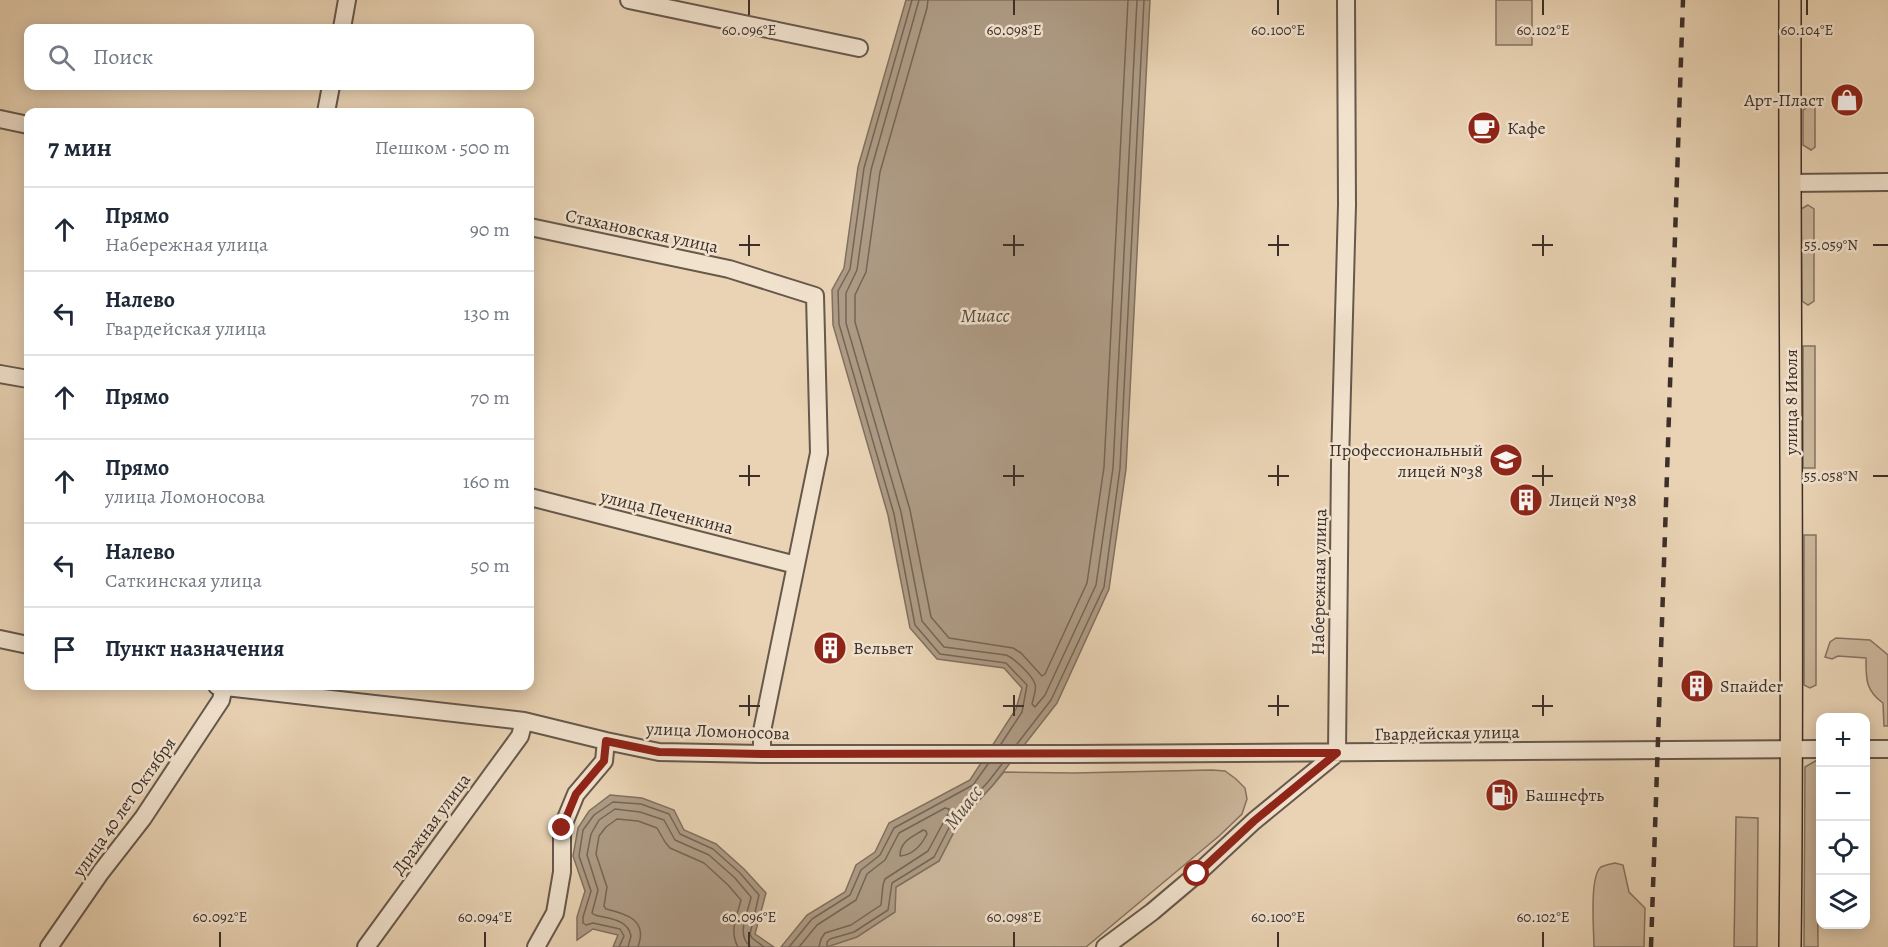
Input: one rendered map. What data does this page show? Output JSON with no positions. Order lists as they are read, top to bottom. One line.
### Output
{"streets":{"main road":["улица 8 Июля"],"street":["Стахановская улица","улица Печенкина","Набережная улица","улица Ломоносова","Гвардейская улица","улица 40 лет Октября","Дражная улица"]},"crossings":[["Стахановская улица","улица Печенкина"],["улица 8 Июля","Гвардейская улица"],["Набережная улица","Гвардейская улица"],["улица Ломоносова","Гвардейская улица"],["улица Ломоносова","Дражная улица"]],"water":["Миасс"],"places":{"shop":["Арт-Пласт"],"cafe":["Кафе"],"school or university":["Профессиональный лицей №38"],"building":["Лицей №38","Вельвет","Sпайder"],"fuel station":["Башнефть"]},"page":{"search":"Поиск","heading":["7 мин","Пешком · 500 m"],"list":[["Прямо","Набережная улица","90 m"],["Налево","Гвардейская улица","130 m"],["Прямо","70 m"],["Прямо","улица Ломоносова","160 m"],["Налево","Саткинская улица","50 m"],"Пункт назначения"],"map_buttons":["+","−"]},"coordinates":["60.096°E","60.098°E","60.100°E","60.102°E","60.104°E","55.059°N","55.058°N","60.092°E","60.094°E"]}
